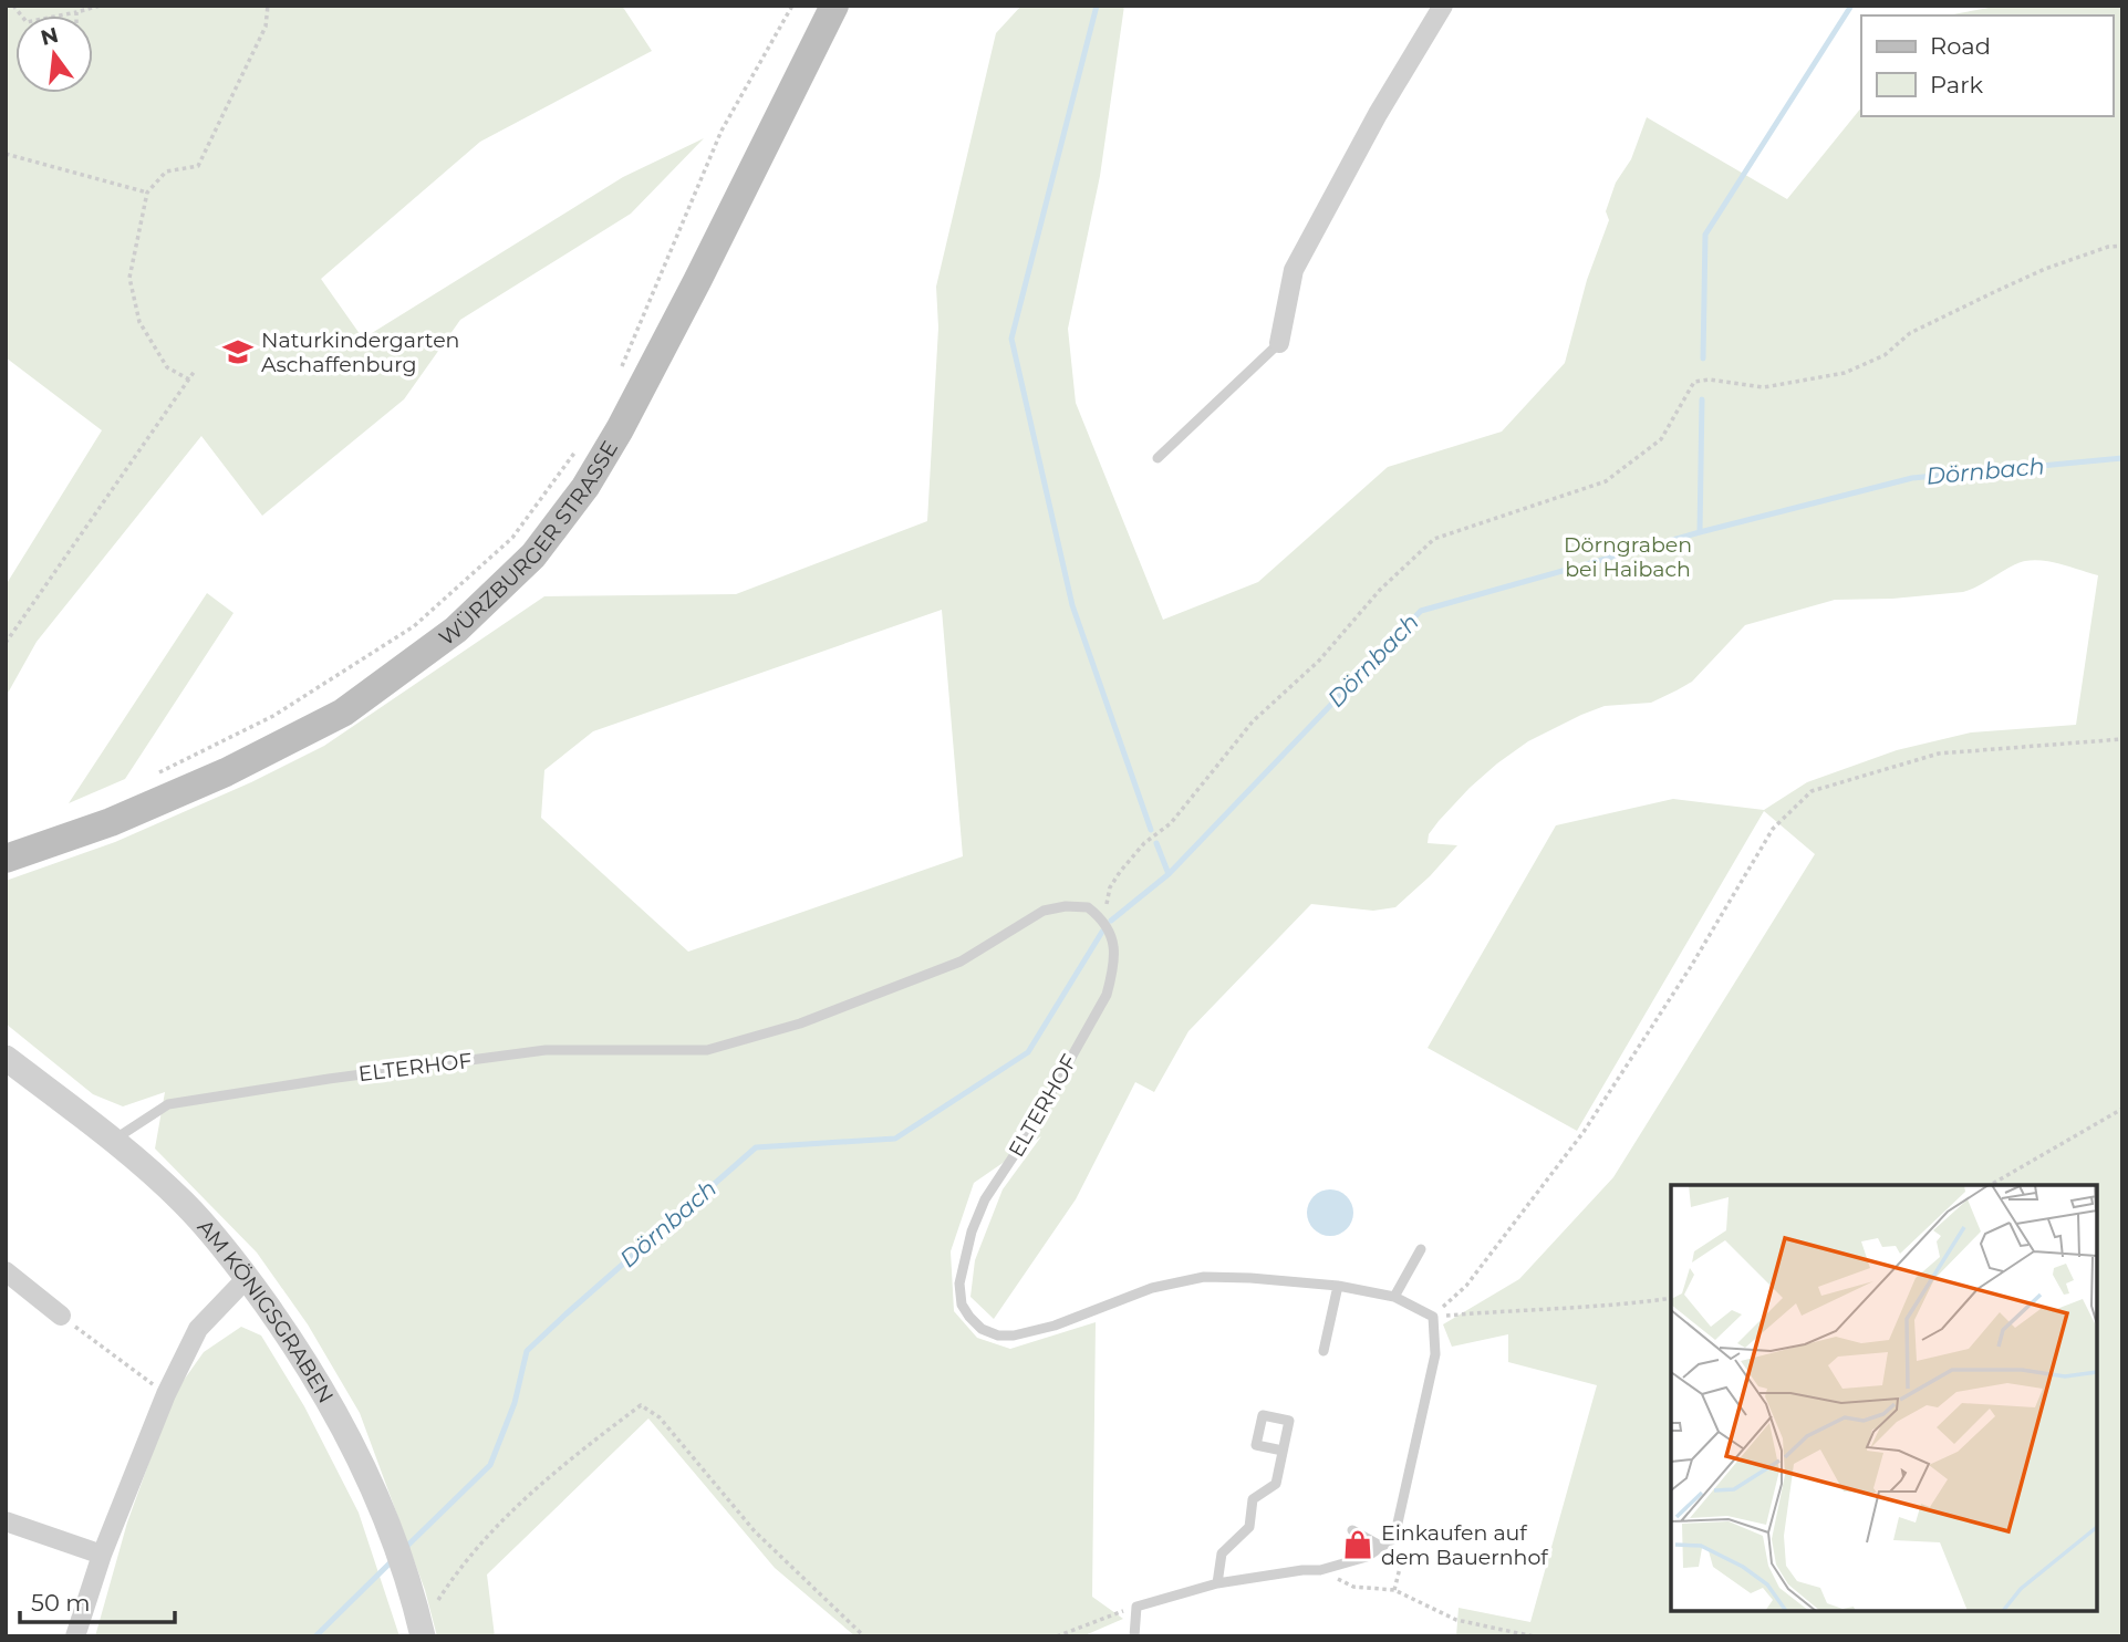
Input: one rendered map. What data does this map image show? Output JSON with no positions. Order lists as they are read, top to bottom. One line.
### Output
{"streets":{"main road":["WÜRZBURGER STRASSE"],"street":["AM KÖNIGSGRABEN"],"lane":["ELTERHOF"]},"crossings":[["ELTERHOF","AM KÖNIGSGRABEN"]],"water":["Dörnbach"],"parks":["Dörngraben bei Haibach"],"places":{"school or university":["Naturkindergarten Aschaffenburg"],"shop":["Einkaufen auf dem Bauernhof"]},"legend":["Road","Park"],"scale_bar":"50 m","north":"top"}
